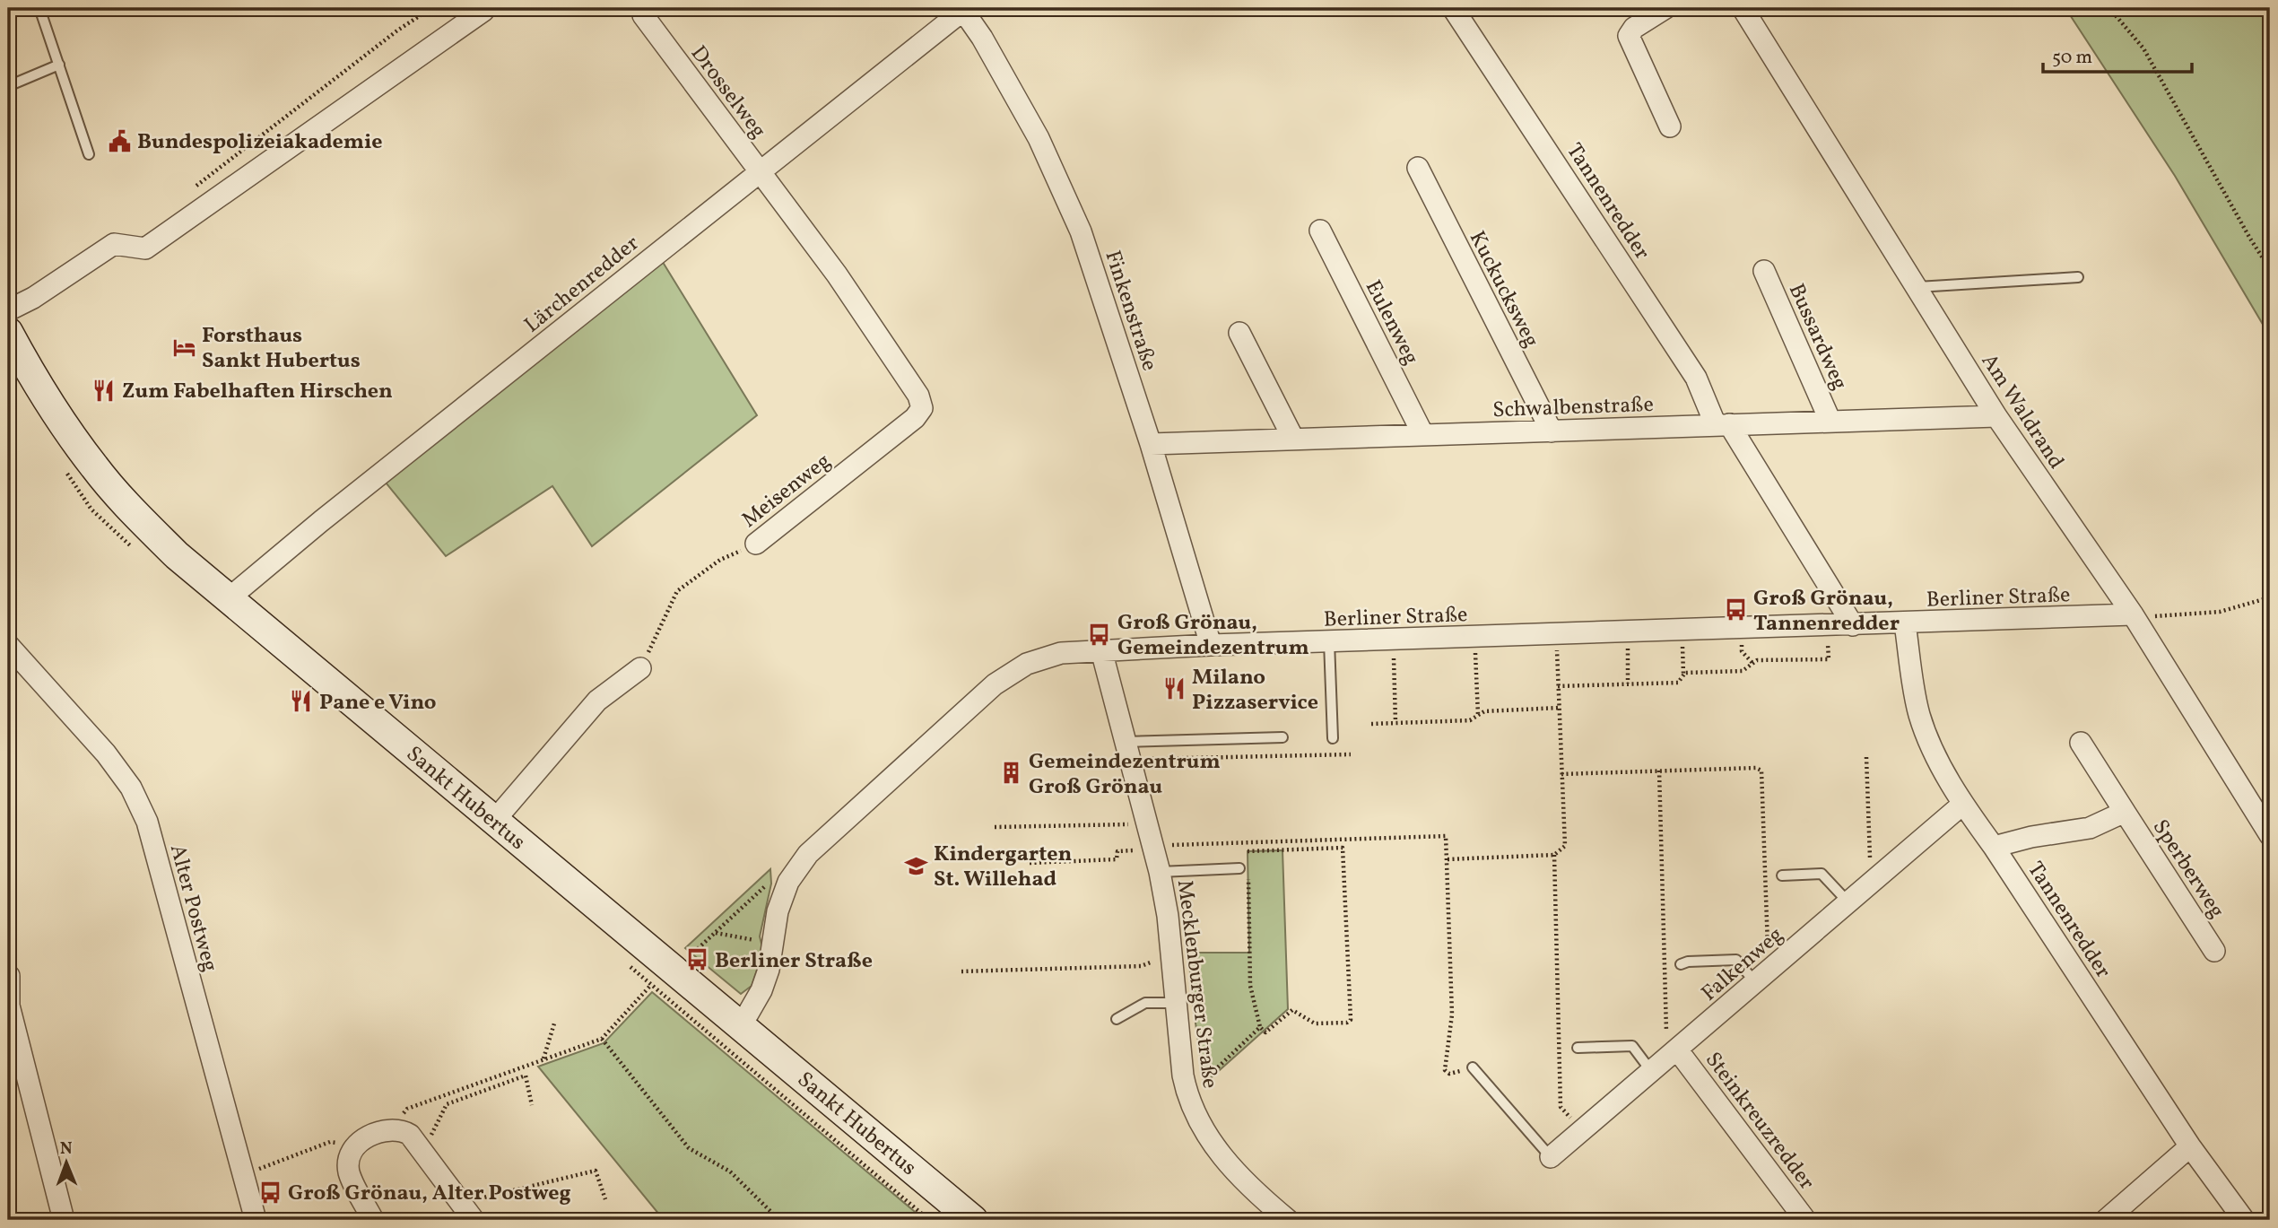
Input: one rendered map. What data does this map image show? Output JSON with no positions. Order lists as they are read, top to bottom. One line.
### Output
{"streets":{"main road":["Sankt Hubertus"],"street":["Drosselweg","Tannenredder","Lärchenredder","Kuckucksweg","Finkenstraße","Eulenweg","Bussardweg","Schwalbenstraße","Am Waldrand","Meisenweg","Berliner Straße","Sperberweg","Alter Postweg","Falkenweg","Mecklenburger Straße","Steinkreuzredder"]},"crossings":[["Drosselweg","Lärchenredder"],["Drosselweg","Meisenweg"],["Tannenredder","Schwalbenstraße"],["Tannenredder","Berliner Straße"],["Tannenredder","Sperberweg"],["Tannenredder","Falkenweg"],["Lärchenredder","Finkenstraße"],["Lärchenredder","Meisenweg"],["Lärchenredder","Sankt Hubertus"],["Kuckucksweg","Schwalbenstraße"],["Finkenstraße","Schwalbenstraße"],["Finkenstraße","Berliner Straße"],["Eulenweg","Schwalbenstraße"],["Bussardweg","Schwalbenstraße"],["Schwalbenstraße","Am Waldrand"],["Am Waldrand","Berliner Straße"],["Berliner Straße","Sankt Hubertus"],["Berliner Straße","Mecklenburger Straße"],["Falkenweg","Steinkreuzredder"]],"places":{"public building":["Bundespolizeiakademie"],"hotel":["Forsthaus Sankt Hubertus"],"restaurant":["Zum Fabelhaften Hirschen","Milano Pizzaservice","Pane e Vino"],"bus stop":["Groß Grönau, Tannenredder","Groß Grönau, Gemeindezentrum","Berliner Straße","Groß Grönau, Alter Postweg"],"building":["Gemeindezentrum Groß Grönau"],"school or university":["Kindergarten St. Willehad"]},"scale_bar":"50 m","north":"top"}
